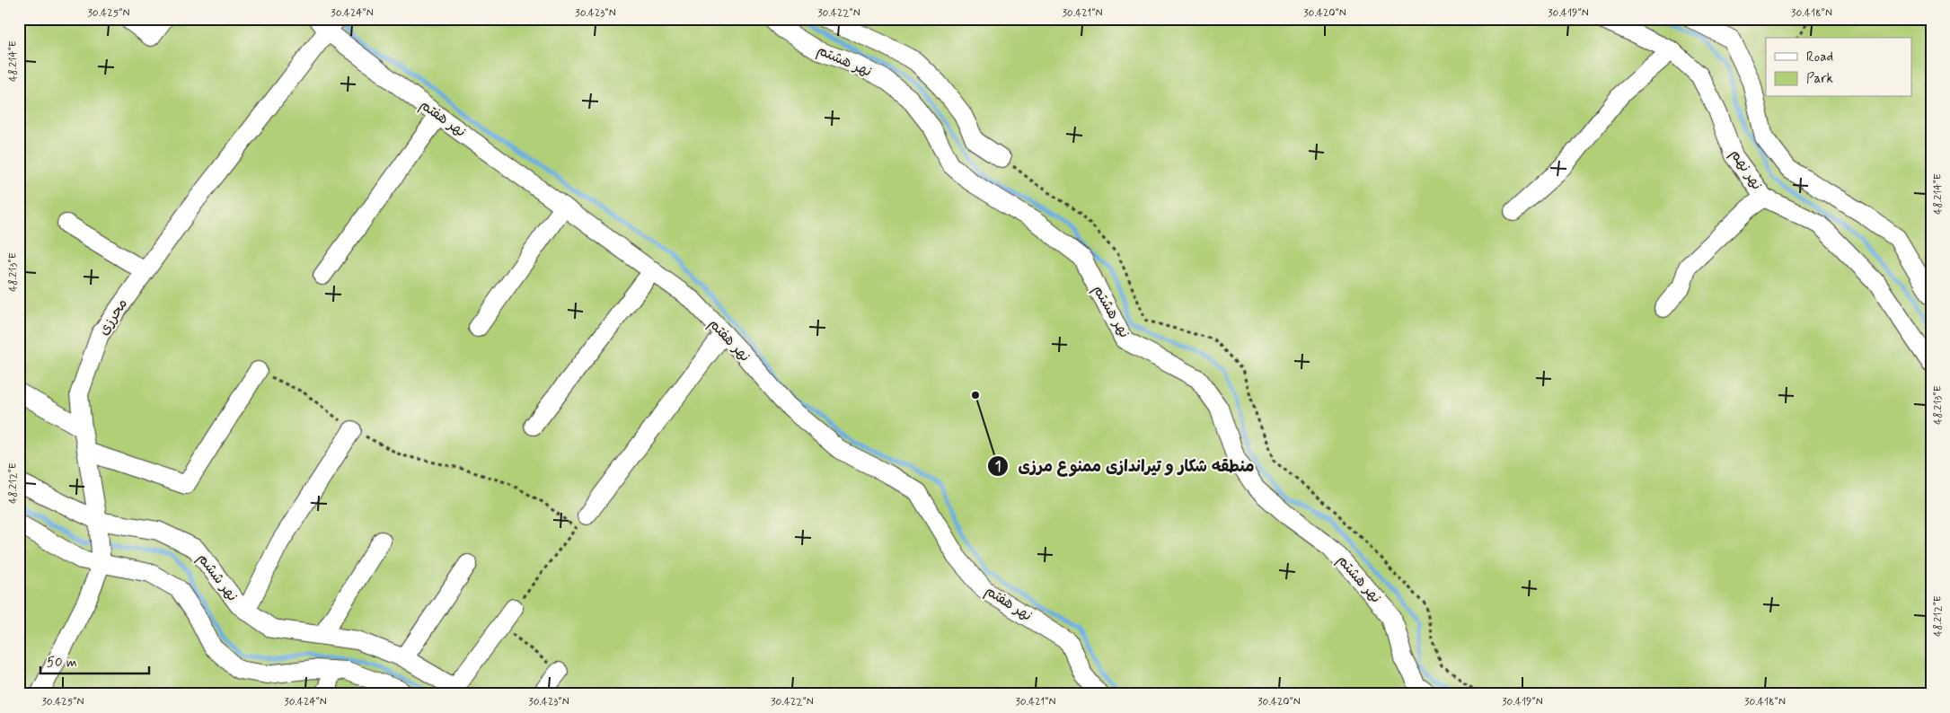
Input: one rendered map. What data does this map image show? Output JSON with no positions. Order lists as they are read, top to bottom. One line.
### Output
{"streets":{"street":["نهر هشتم","نهر هفتم","نهر نهم","محرزی","نهر ششم"]},"crossings":[["نهر هفتم","محرزی"],["محرزی","نهر ششم"]],"places":["منطقه شکار و تیراندازی ممنوع مرزی"],"legend":["Road","Park"],"scale_bar":"50 m","coordinates":["30.425°N","30.424°N","30.423°N","30.422°N","30.421°N","30.420°N","30.419°N","30.418°N","48.214°E","48.213°E","48.212°E"]}
